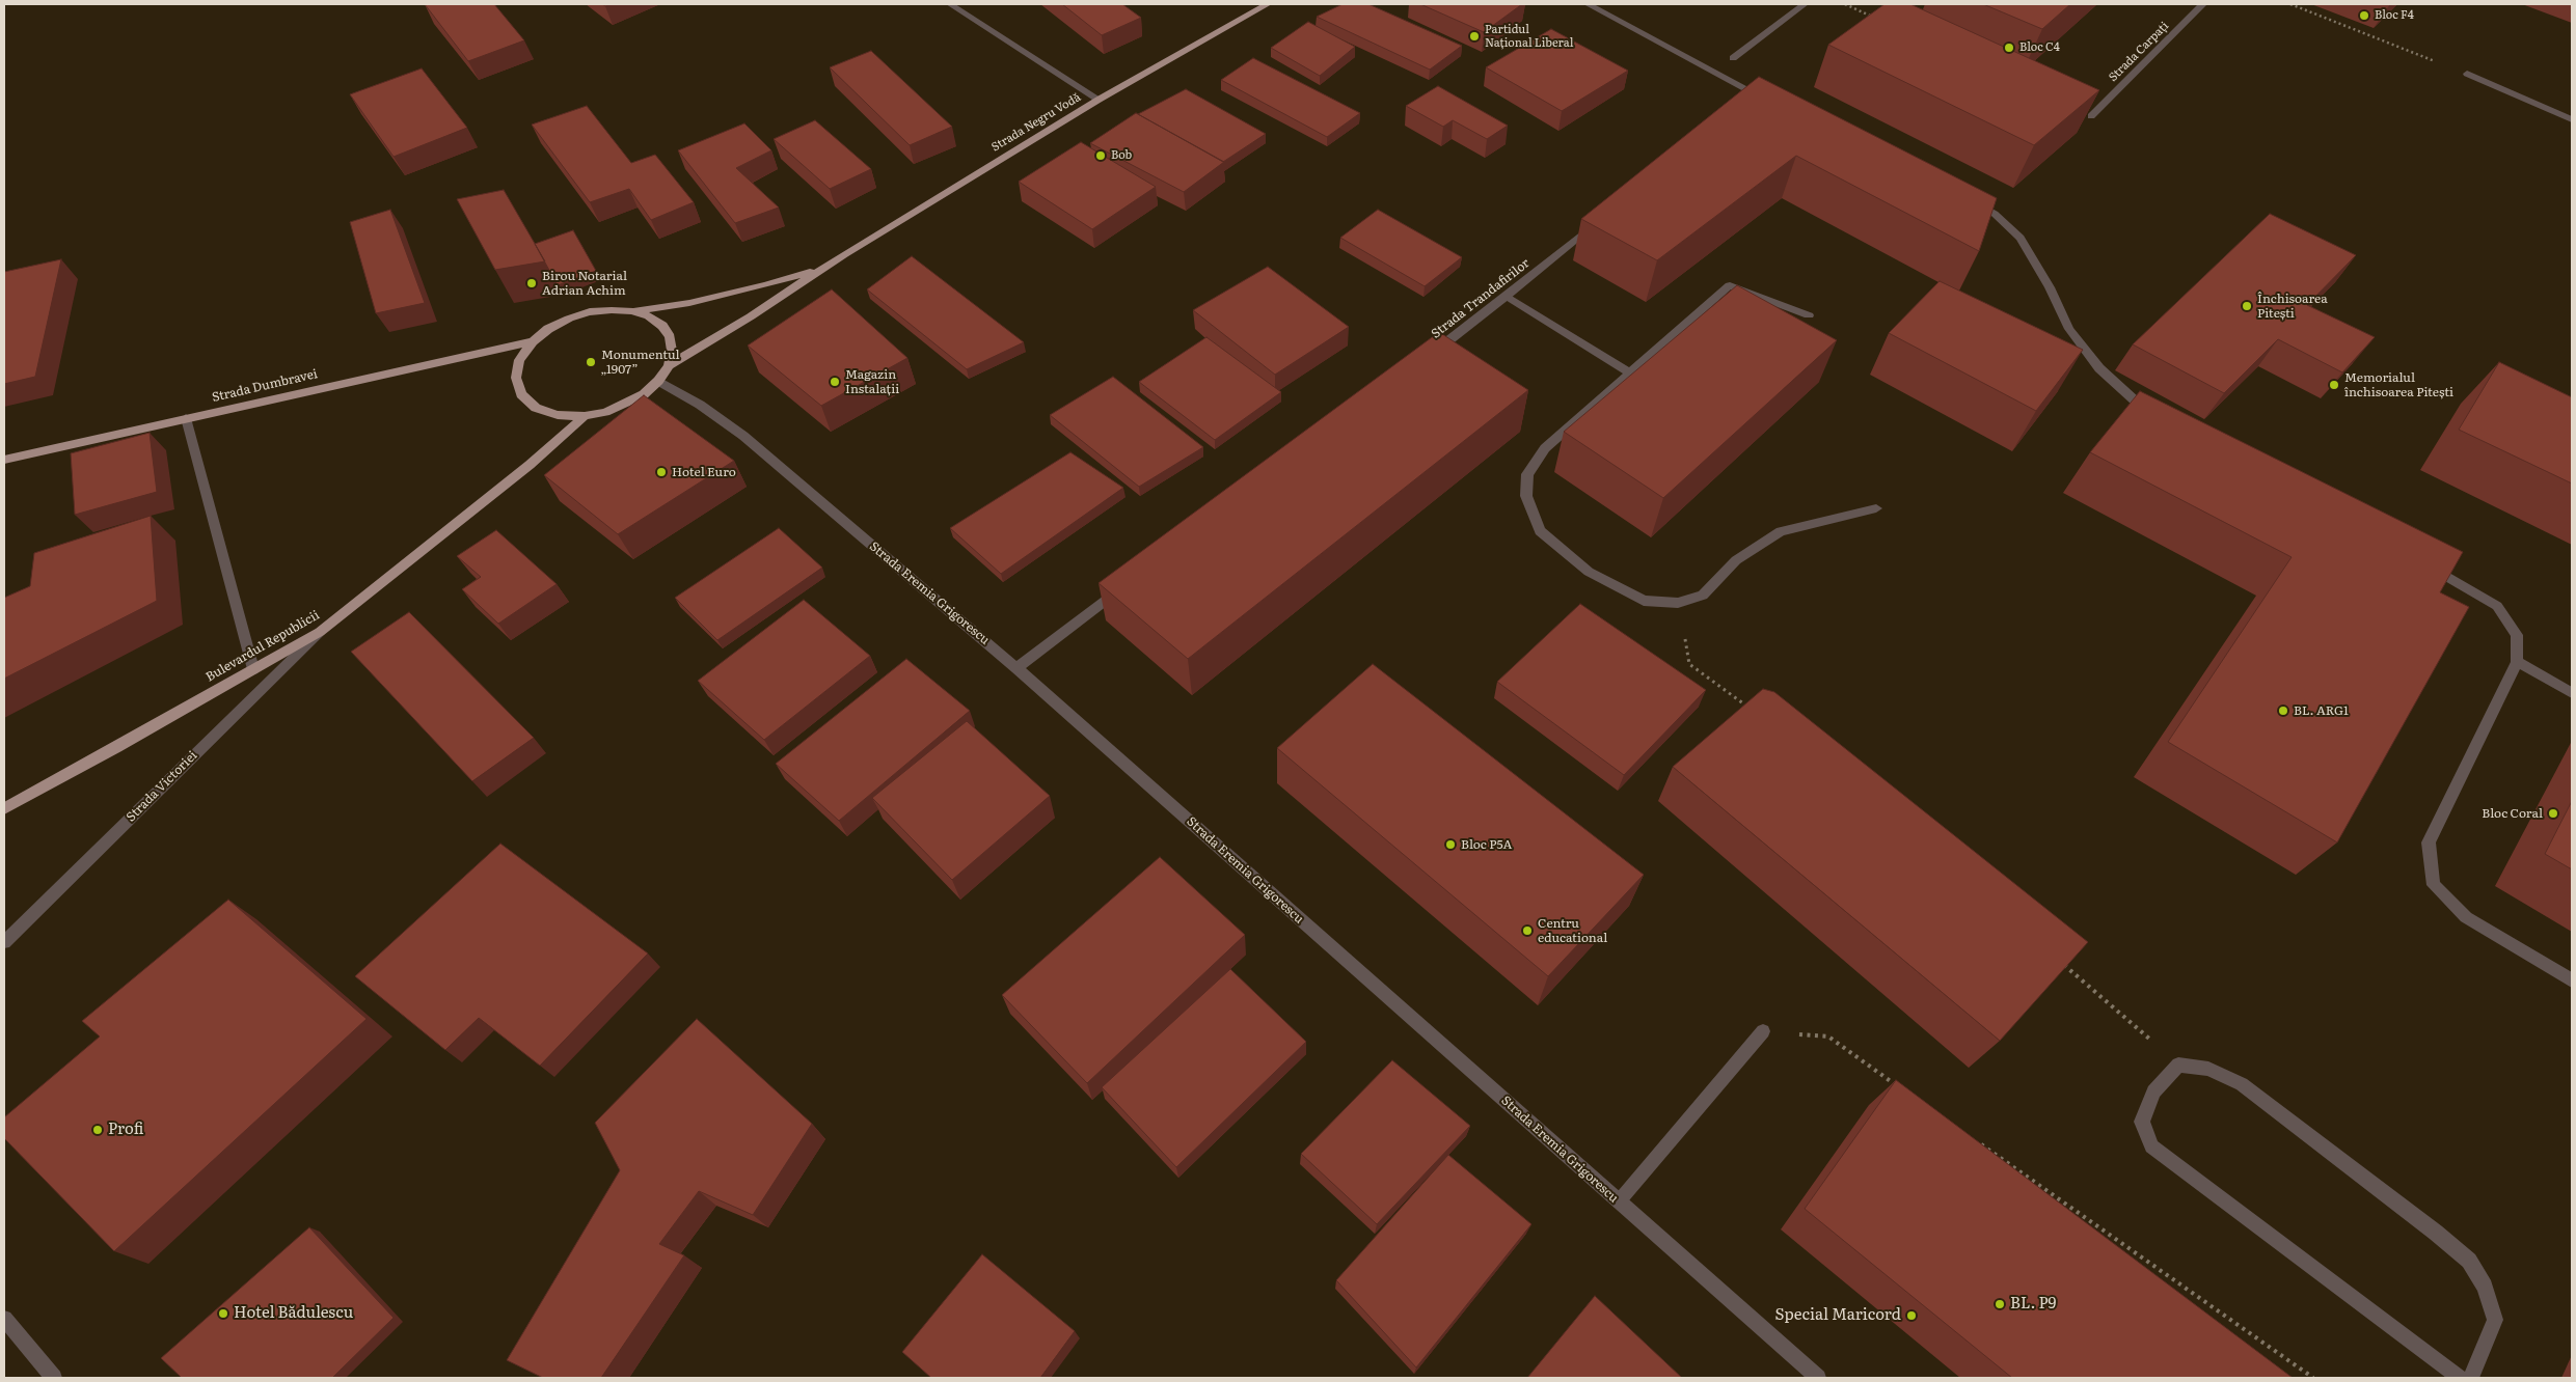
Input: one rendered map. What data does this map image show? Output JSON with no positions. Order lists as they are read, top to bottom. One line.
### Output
{"streets":{"main road":["Strada Negru Vodă","Strada Dumbravei","Bulevardul Republicii"],"street":["Strada Carpați","Strada Trandafirilor","Strada Eremia Grigorescu","Strada Victoriei"]},"crossings":[["Strada Negru Vodă","Strada Dumbravei"],["Strada Negru Vodă","Strada Eremia Grigorescu"],["Strada Negru Vodă","Bulevardul Republicii"],["Strada Dumbravei","Strada Eremia Grigorescu"],["Strada Dumbravei","Bulevardul Republicii"],["Strada Eremia Grigorescu","Bulevardul Republicii"],["Bulevardul Republicii","Strada Victoriei"]],"places":["Bloc F4","Partidul Național Liberal","Bloc C4","Bob","Birou Notarial Adrian Achim","Închisoarea Pitești","Monumentul „1907”","Magazin Instalații","Memorialul închisoarea Pitești","Hotel Euro","BL. ARG1","Bloc Coral","Bloc P5A","Centru educational","Profi","BL. P9","Hotel Bădulescu","Special Maricord"]}
